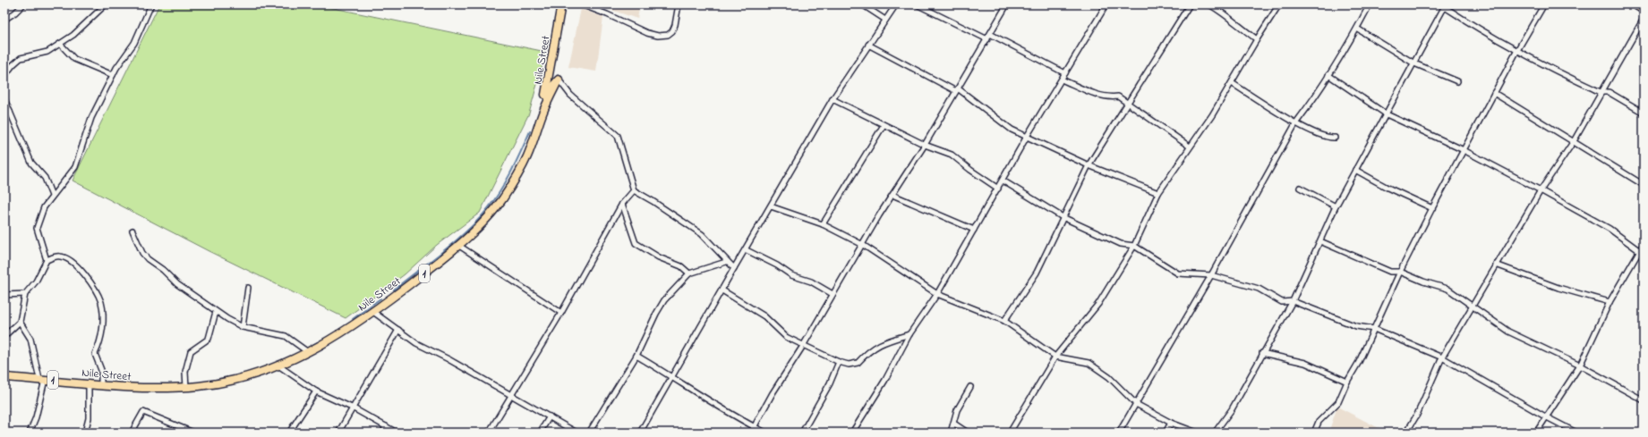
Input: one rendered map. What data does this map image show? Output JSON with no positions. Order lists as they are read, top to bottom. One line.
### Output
{"streets":{"main road":["Nile Street","1"]}}
